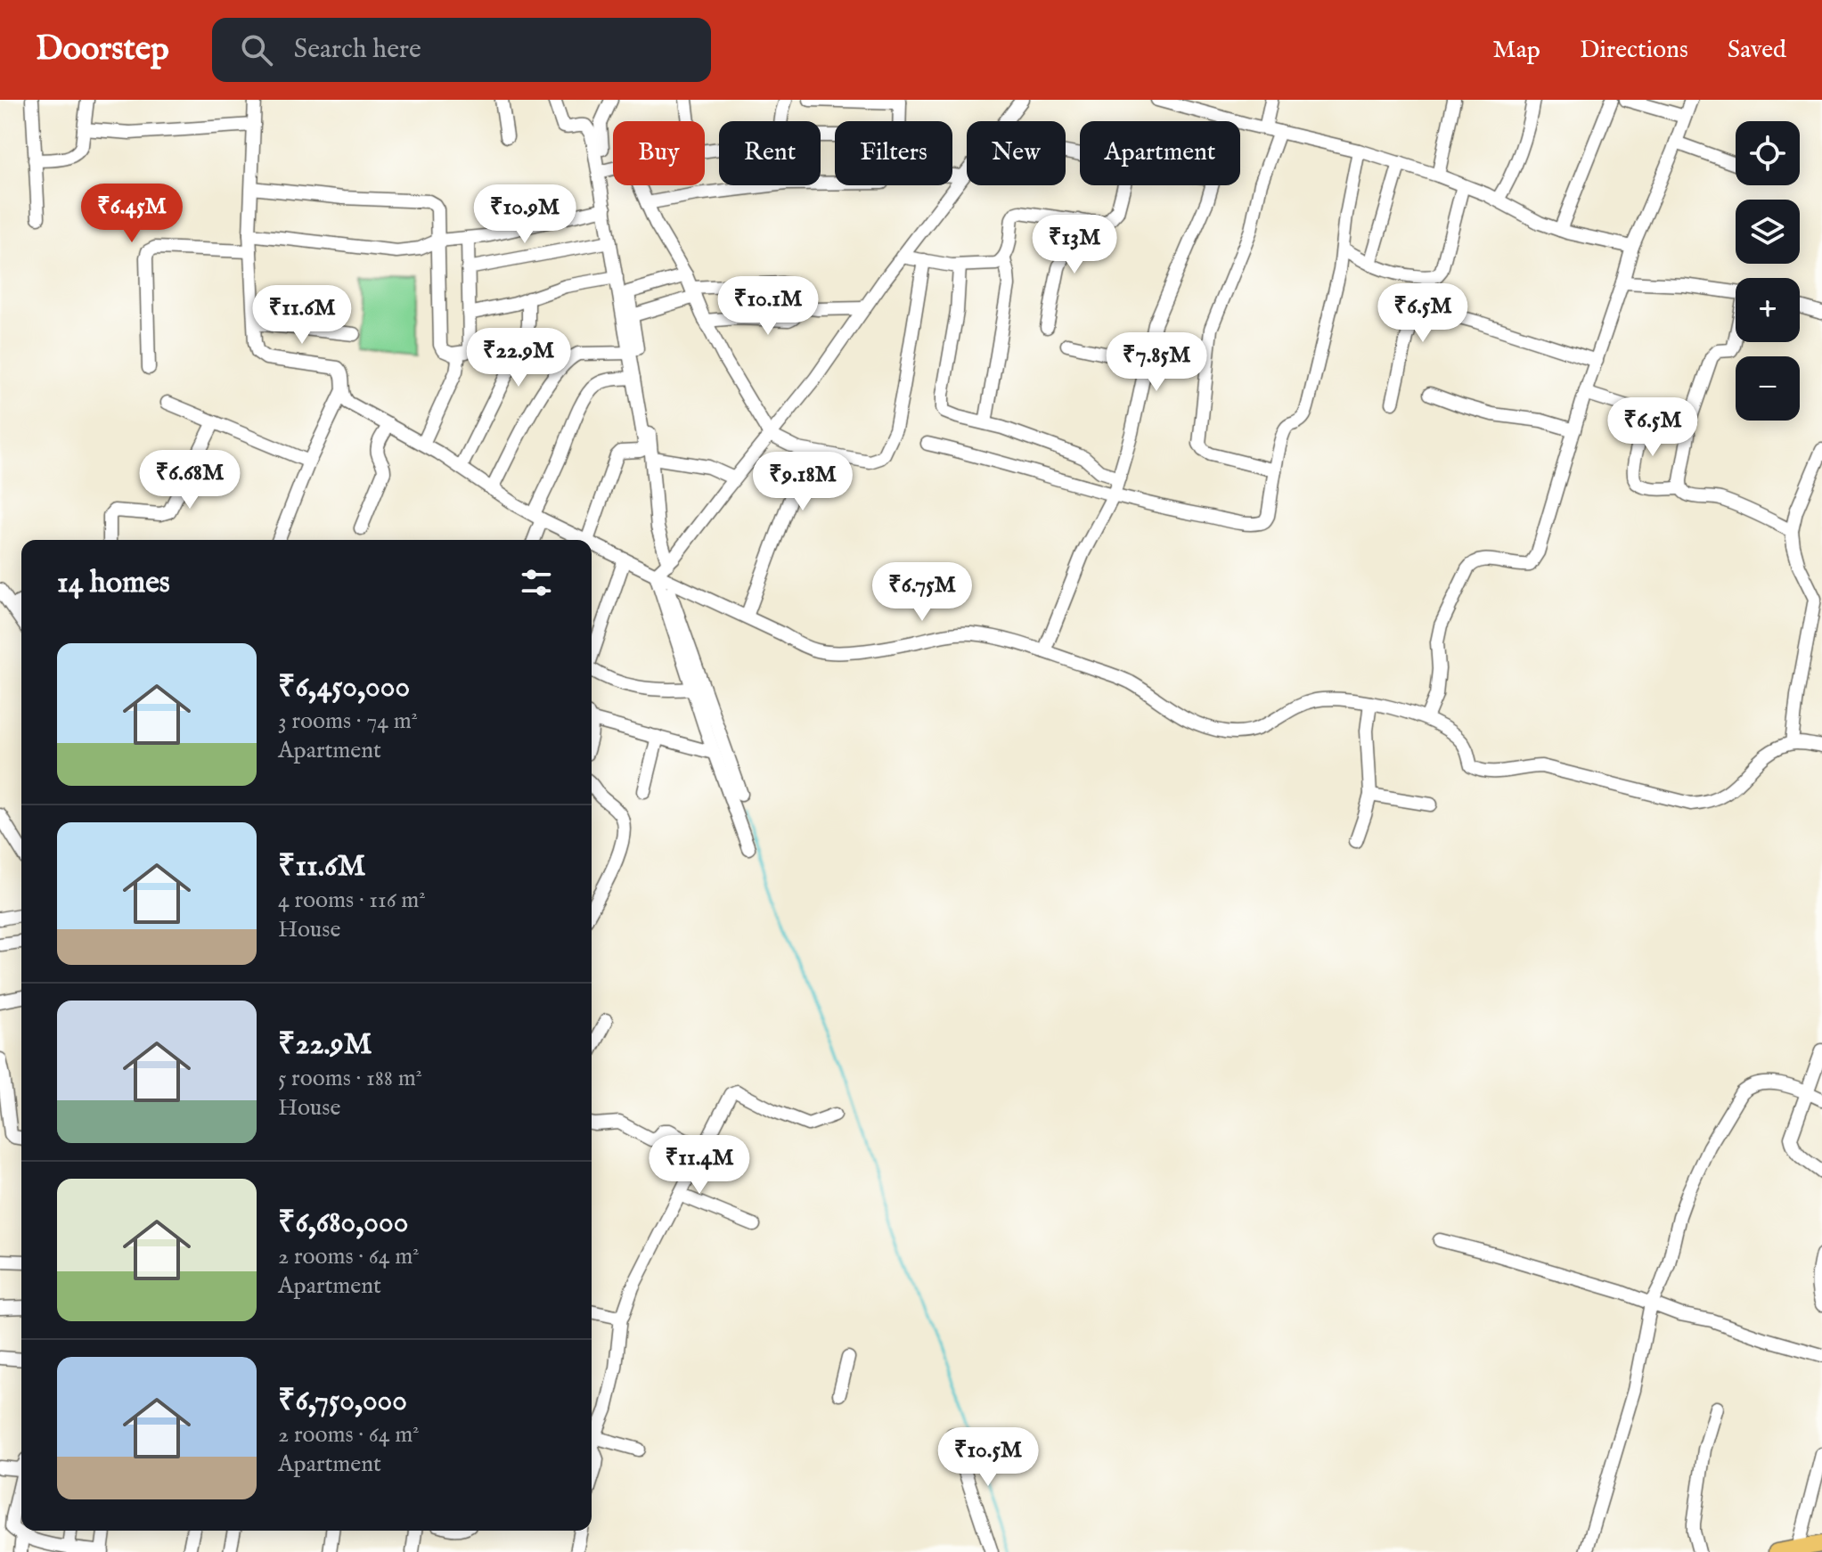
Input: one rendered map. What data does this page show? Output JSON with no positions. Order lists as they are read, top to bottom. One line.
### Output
{"page":{"header":"Doorstep","search":"Search here","nav":["Map","Directions","Saved"],"map_buttons":["+","−"],"chip":["Buy","Rent","Filters","New","Apartment"],"price":["₹6.45M","₹10.9M","₹13M","₹10.1M","₹6.5M","₹11.6M","₹22.9M","₹7.85M","₹6.5M","₹6.68M","₹9.18M","₹6.75M","₹11.4M","₹10.5M"],"heading":"14 homes","list":[{"name":"₹6,450,000","note":"3 rooms · 74 m² · Apartment"},{"name":"₹11.6M","note":"4 rooms · 116 m² · House"},{"name":"₹22.9M","note":"5 rooms · 188 m² · House"},{"name":"₹6,680,000","note":"2 rooms · 64 m² · Apartment"},{"name":"₹6,750,000","note":"2 rooms · 64 m² · Apartment"}]}}
